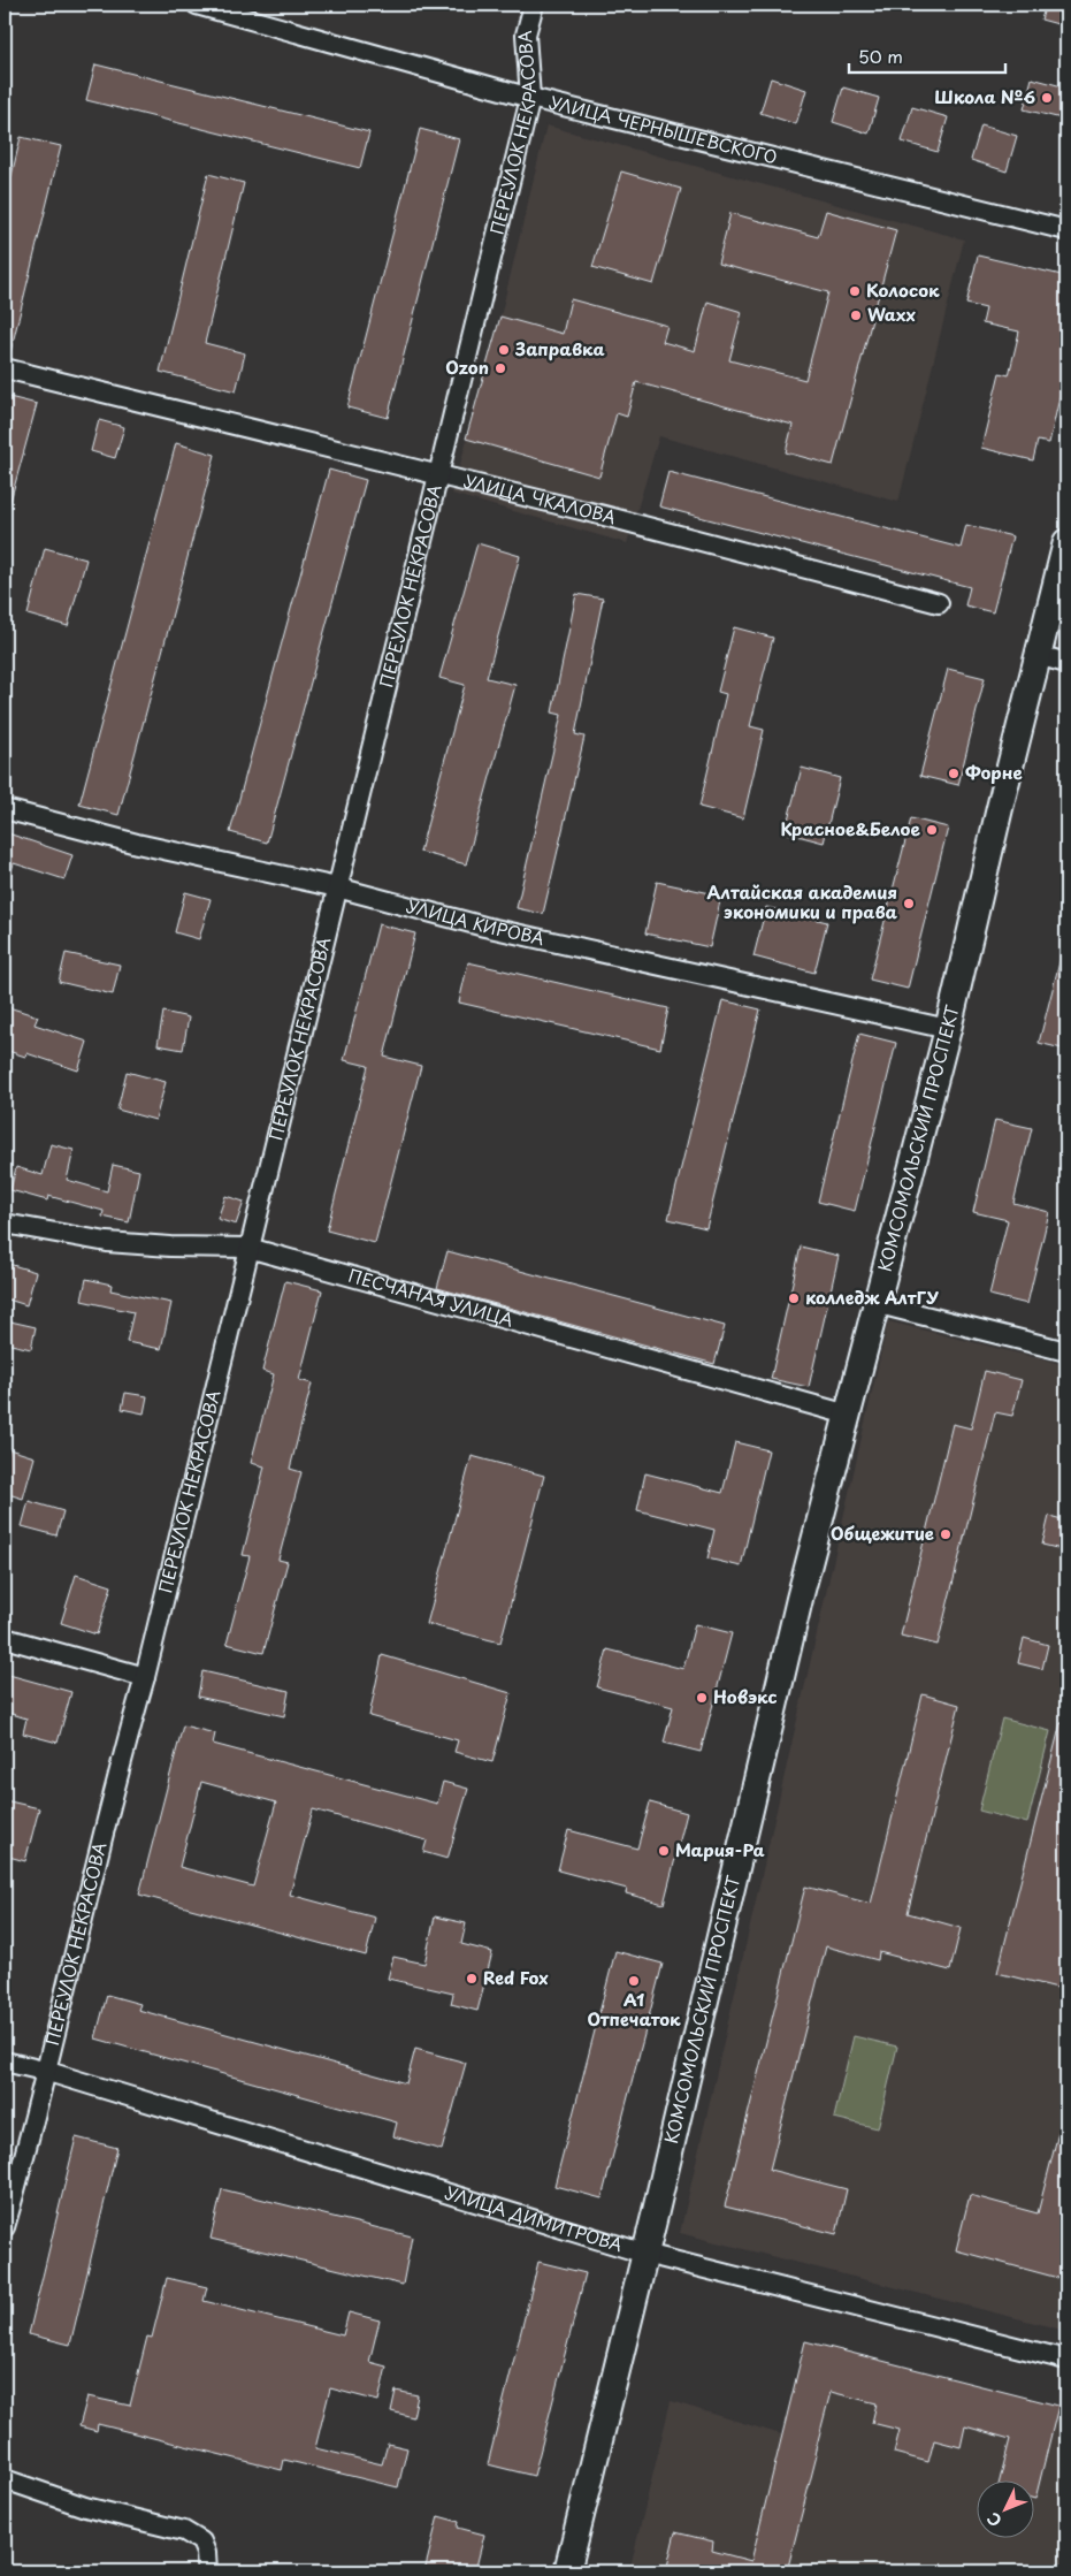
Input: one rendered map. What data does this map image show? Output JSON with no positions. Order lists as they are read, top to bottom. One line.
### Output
{"streets":{"main road":["КОМСОМОЛЬСКИЙ ПРОСПЕКТ"],"street":["УЛИЦА ЧЕРНЫШЕВСКОГО","ПЕРЕУЛОК НЕКРАСОВА","УЛИЦА ЧКАЛОВА","УЛИЦА КИРОВА","ПЕСЧАНАЯ УЛИЦА","УЛИЦА ДИМИТРОВА"]},"crossings":[["УЛИЦА ЧЕРНЫШЕВСКОГО","ПЕРЕУЛОК НЕКРАСОВА"],["ПЕРЕУЛОК НЕКРАСОВА","УЛИЦА ЧКАЛОВА"],["ПЕРЕУЛОК НЕКРАСОВА","УЛИЦА КИРОВА"],["ПЕРЕУЛОК НЕКРАСОВА","ПЕСЧАНАЯ УЛИЦА"],["ПЕРЕУЛОК НЕКРАСОВА","УЛИЦА ДИМИТРОВА"],["УЛИЦА КИРОВА","КОМСОМОЛЬСКИЙ ПРОСПЕКТ"],["КОМСОМОЛЬСКИЙ ПРОСПЕКТ","ПЕСЧАНАЯ УЛИЦА"],["КОМСОМОЛЬСКИЙ ПРОСПЕКТ","УЛИЦА ДИМИТРОВА"]],"places":["Школа №6","Колосок","Waxx","Заправка","Ozon","Форне","Красное&Белое","Алтайская академия экономики и права","колледж АлтГУ","Общежитие","Новэкс","Мария-Ра","Red Fox","А1 Отпечаток"],"scale_bar":"50 m","north":"bottom left"}
